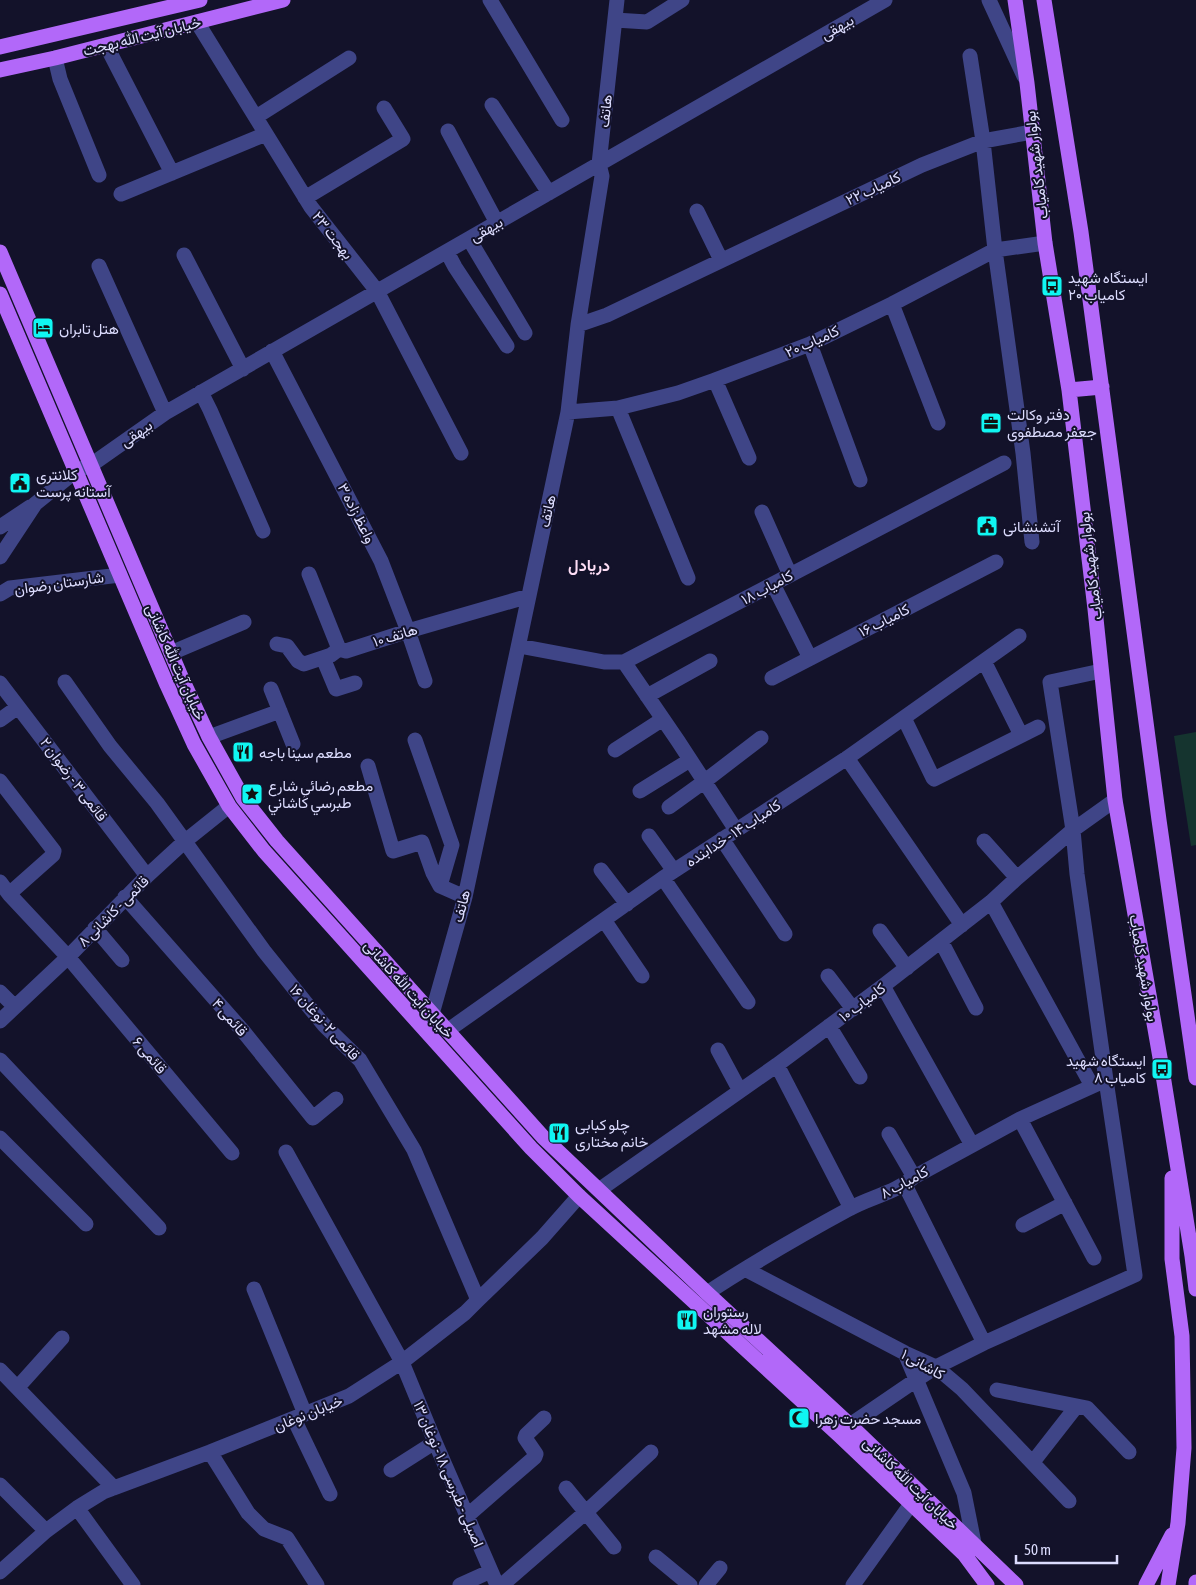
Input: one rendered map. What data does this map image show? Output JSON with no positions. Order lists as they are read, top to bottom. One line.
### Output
{"streets":{"main road":["خیابان آیت الله بهجت","بولوار شهید کامیاب","خیابان آیت الله کاشانی"],"street":["بیهقی","هاتف","کامیاب ۲۲","بهجت ۲۳","کامیاب ۲۰","واعظ زاده ۳","شارستان رضوان","کامیاب ۱۸","کامیاب ۱۶","هاتف ۱۰","قائمی ۳ - رضوان ۲","کامیاب ۱۴ - خدابنده","قائمی - کاشانی ۸","کامیاب ۱۰","قائمی ۴","قائمی ۲- نوغان ۱۶","قائمی ۶","کامیاب ۸","کاشانی ۱","خیابان نوغان","اصیلی - طبرسی ۱۸ - نوغان ۱۳"]},"crossings":[["بیهقی","هاتف"],["بیهقی","بهجت ۲۳"],["بیهقی","واعظ زاده ۳"],["بیهقی","خیابان آیت الله کاشانی"],["خیابان آیت الله بهجت","بهجت ۲۳"],["هاتف","کامیاب ۲۲"],["هاتف","کامیاب ۲۰"],["هاتف","کامیاب ۱۸"],["هاتف","هاتف ۱۰"],["هاتف","خیابان آیت الله کاشانی"],["بولوار شهید کامیاب","کامیاب ۲۲"],["بولوار شهید کامیاب","کامیاب ۲۰"],["بولوار شهید کامیاب","کامیاب ۱۰"],["واعظ زاده ۳","هاتف ۱۰"],["شارستان رضوان","خیابان آیت الله کاشانی"],["خیابان آیت الله کاشانی","کامیاب ۱۴ - خدابنده"],["خیابان آیت الله کاشانی","قائمی - کاشانی ۸"],["خیابان آیت الله کاشانی","کامیاب ۱۰"],["خیابان آیت الله کاشانی","کامیاب ۸"],["خیابان آیت الله کاشانی","خیابان نوغان"],["قائمی ۳ - رضوان ۲","قائمی - کاشانی ۸"],["قائمی - کاشانی ۸","قائمی ۴"],["قائمی - کاشانی ۸","قائمی ۲- نوغان ۱۶"],["قائمی - کاشانی ۸","قائمی ۶"],["قائمی ۲- نوغان ۱۶","خیابان نوغان"],["کامیاب ۸","کاشانی ۱"],["خیابان نوغان","اصیلی - طبرسی ۱۸ - نوغان ۱۳"]],"districts":["دریادل"],"places":{"bus stop":["ایستگاه شهید کامیاب ۲۰","ایستگاه شهید کامیاب ۸"],"hotel":["هتل تابران"],"office":["دفتر وکالت جعفر مصطفوی"],"public building":["کلانتری آستانه پرست","آتشنشانی"],"restaurant":["مطعم سينا باجه","چلو کبابی خانم مختاری","رستوران لاله مشهد"],"place":["مطعم رضائي شارع طبرسي كاشاني"],"mosque":["مسجد حضرت زهرا"]},"scale_bar":"50 m"}
